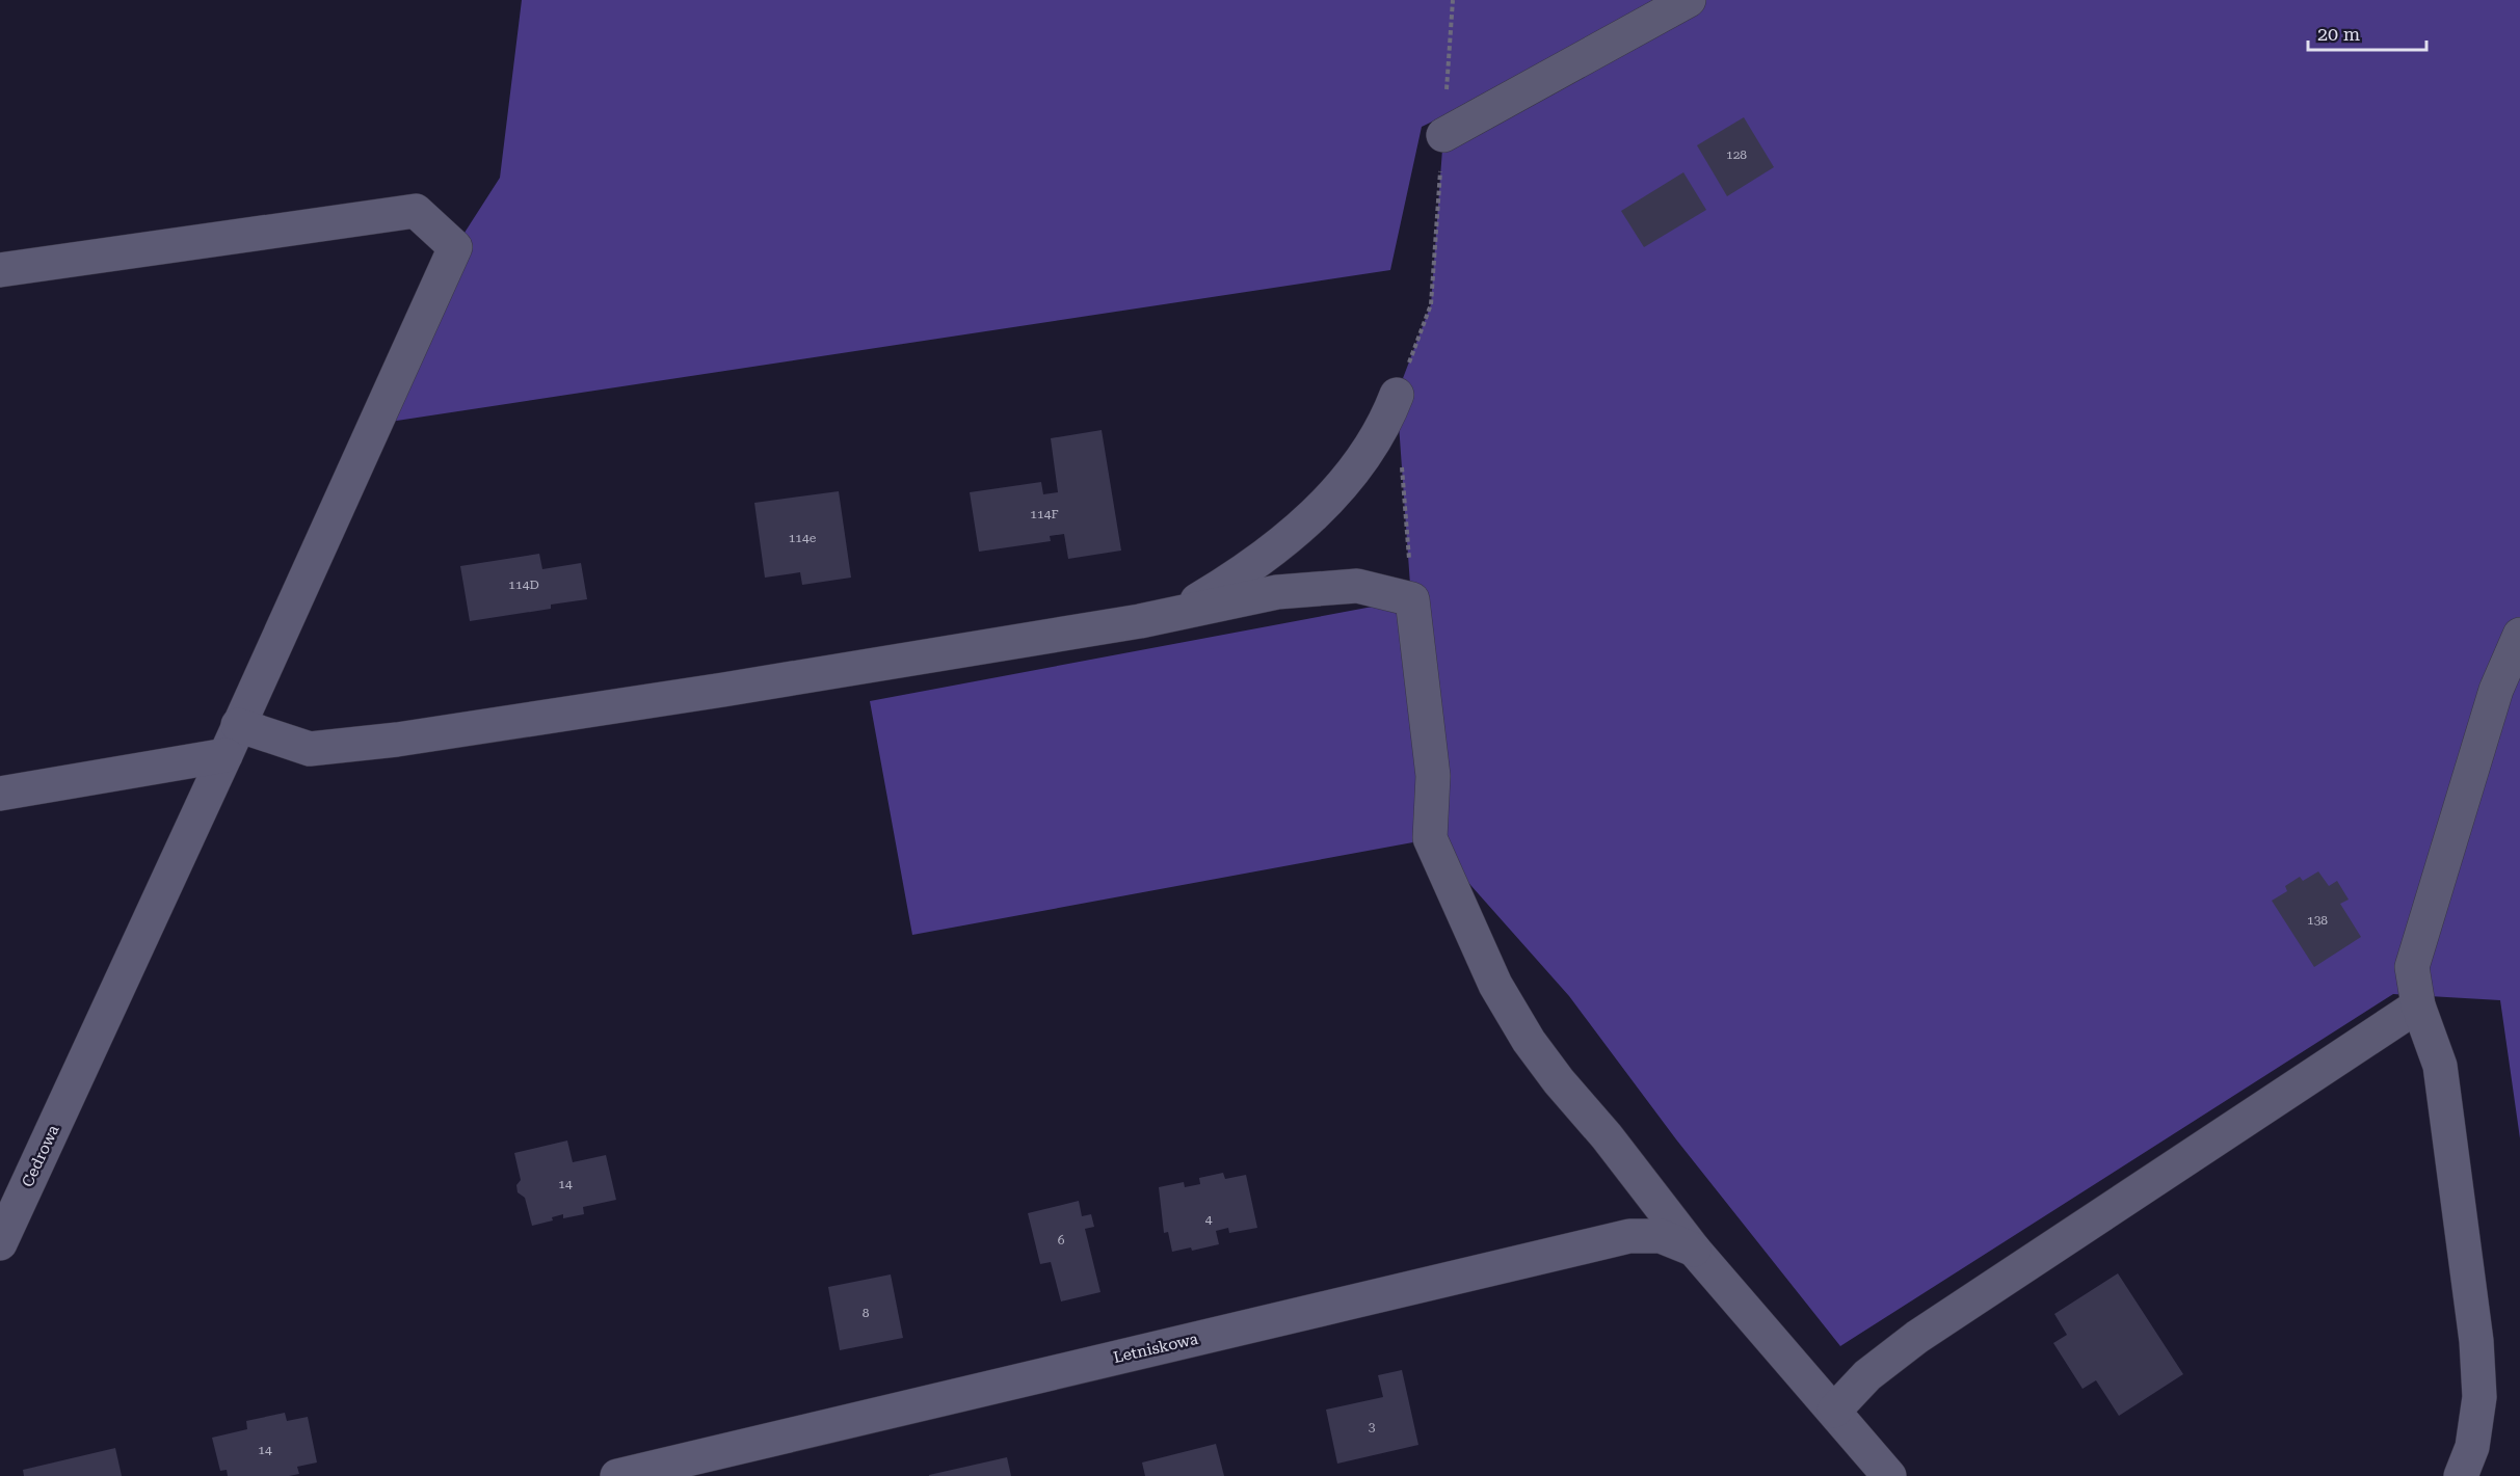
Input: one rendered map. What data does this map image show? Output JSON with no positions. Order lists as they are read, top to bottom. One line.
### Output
{"streets":{"street":["Cedrowa","Letniskowa"]},"house_numbers":["128","114F","114e","114D","138","14","4","6","8","3","14"],"scale_bar":"20 m"}
